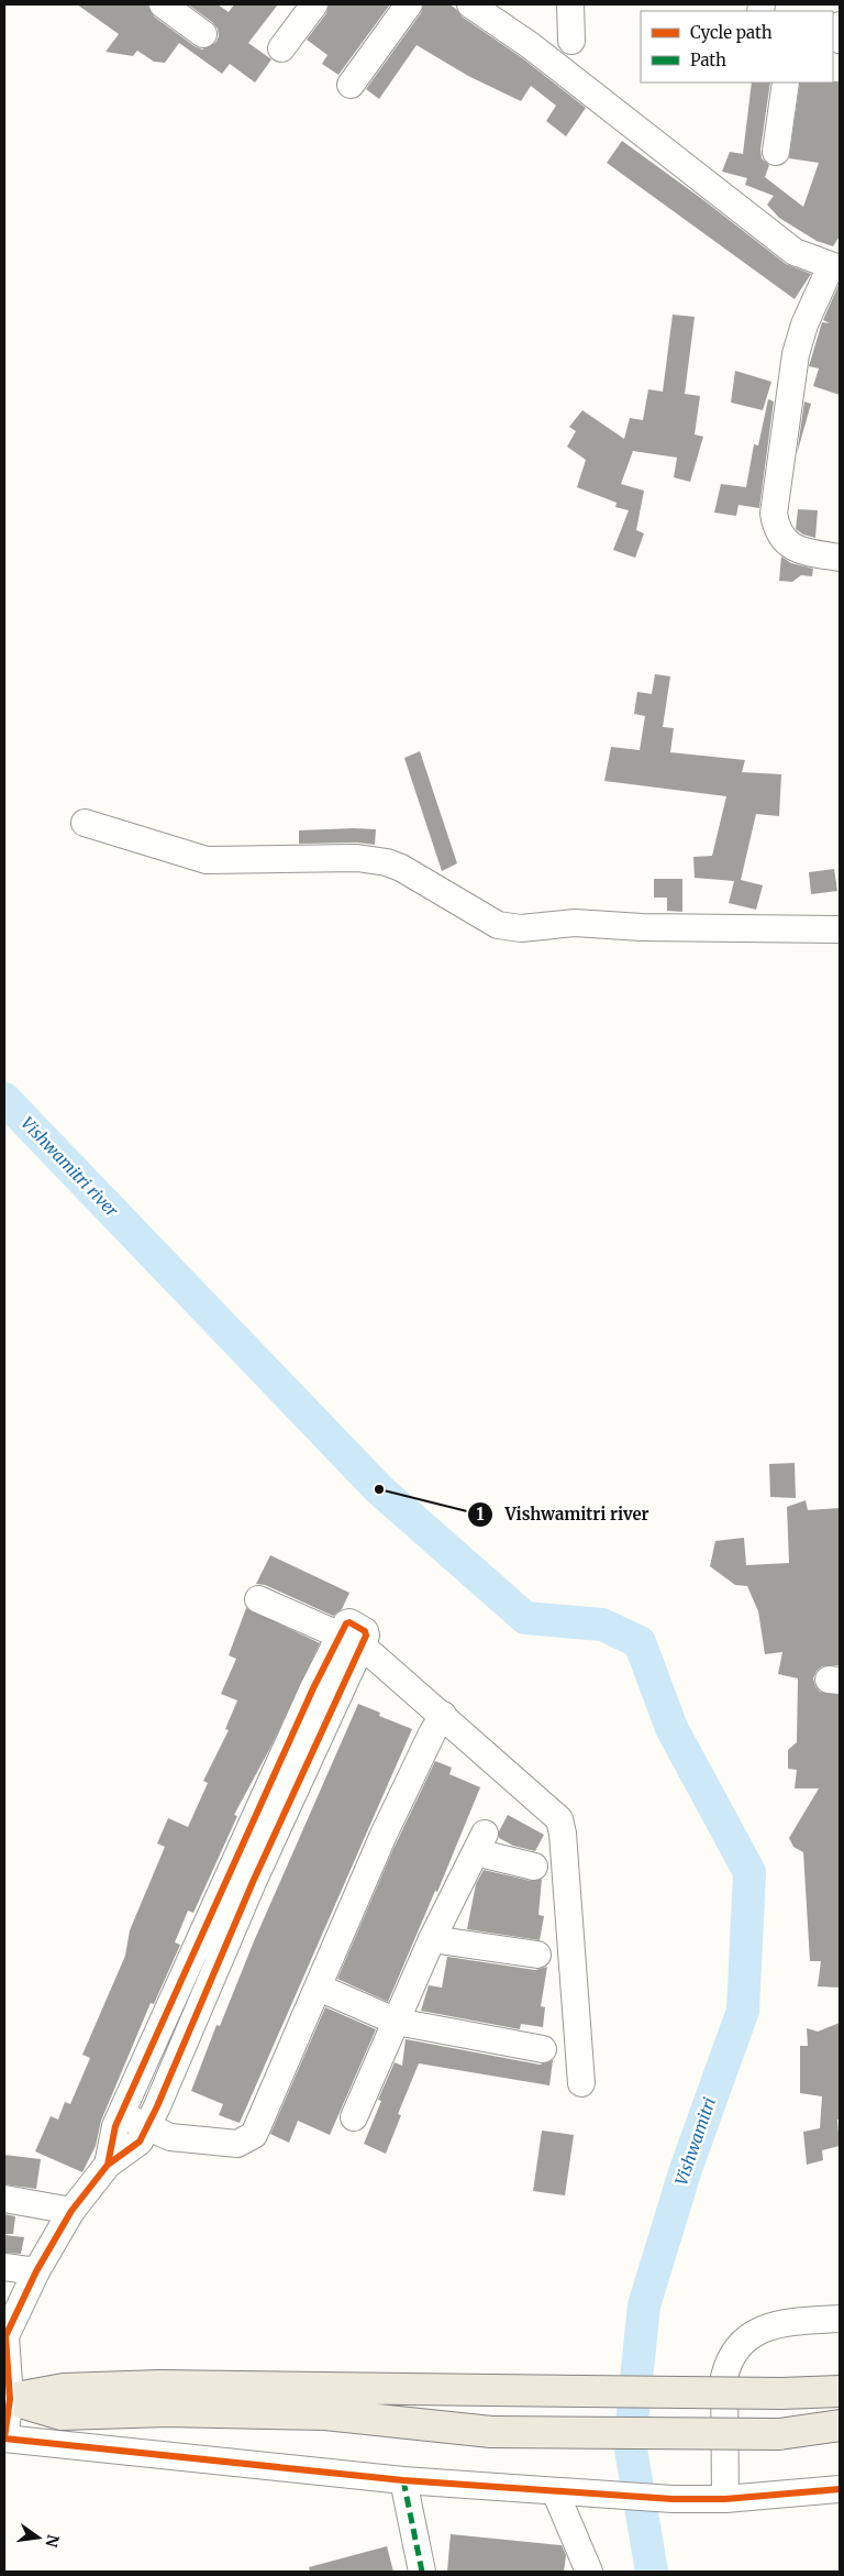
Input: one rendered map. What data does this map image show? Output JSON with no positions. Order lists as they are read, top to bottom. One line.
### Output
{"water":["Vishwamitri river","Vishwamitri"],"places":["Vishwamitri river"],"legend":["Cycle path","Path"],"north":"right"}
